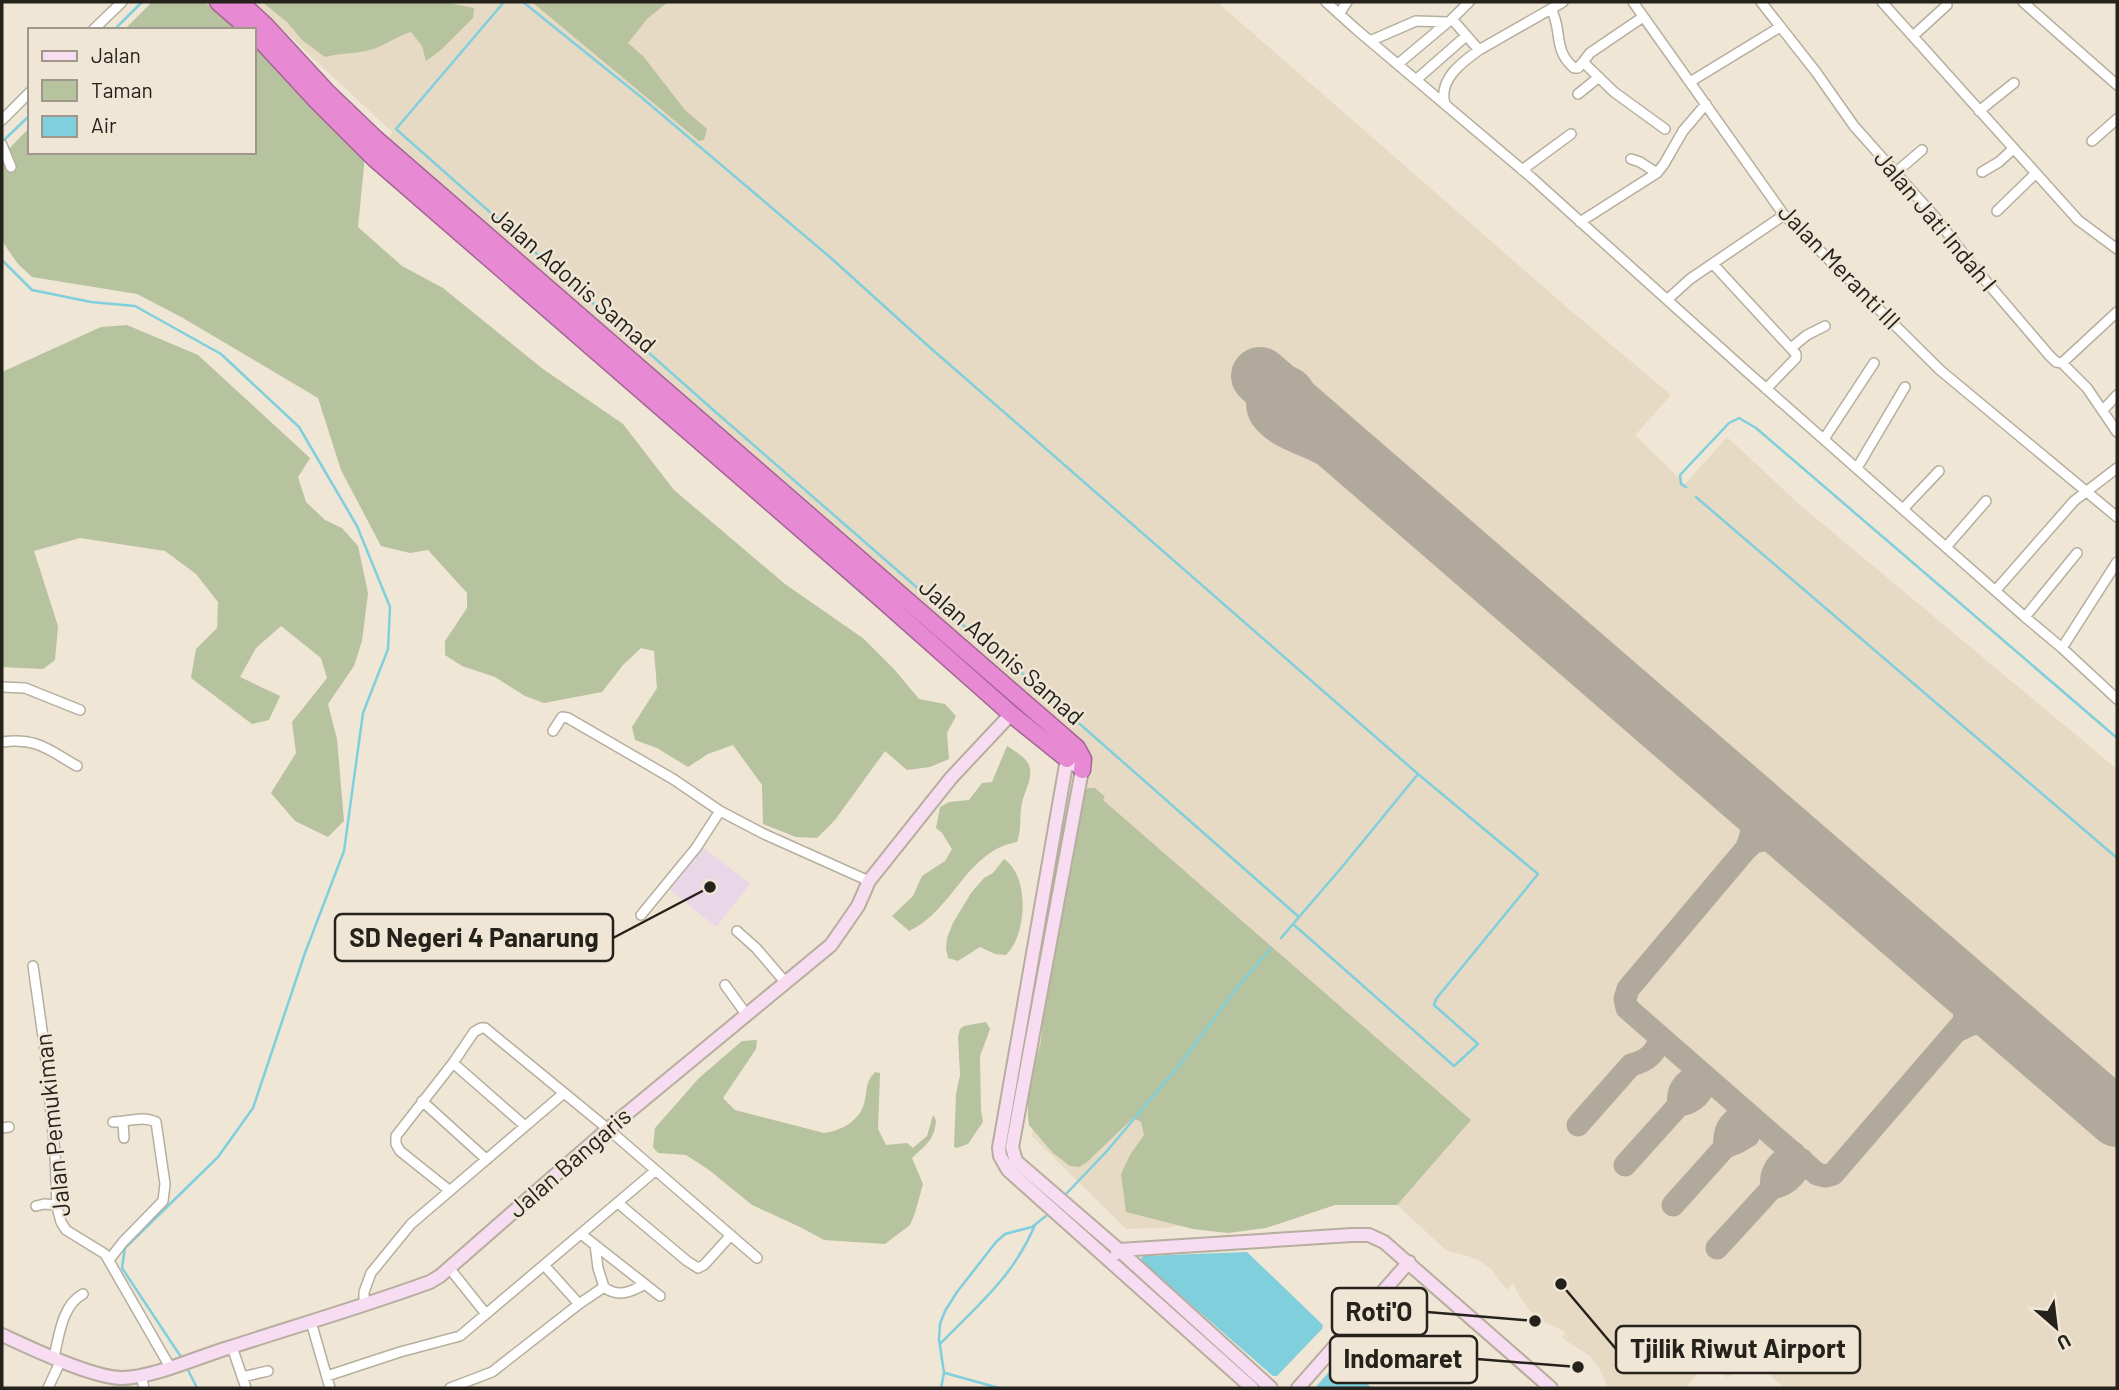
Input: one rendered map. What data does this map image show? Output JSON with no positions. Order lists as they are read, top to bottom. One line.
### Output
{"streets":{"highway":["Jalan Adonis Samad"],"street":["Jalan Jati Indah I","Jalan Meranti III","Jalan Pemukiman","Jalan Bangaris"]},"crossings":[["Jalan Adonis Samad","Jalan Bangaris"],["Jalan Pemukiman","Jalan Bangaris"]],"places":["SD Negeri 4 Panarung","Tjilik Riwut Airport","Roti'O","Indomaret"],"legend":["Jalan","Taman","Air"],"north":"bottom right"}
